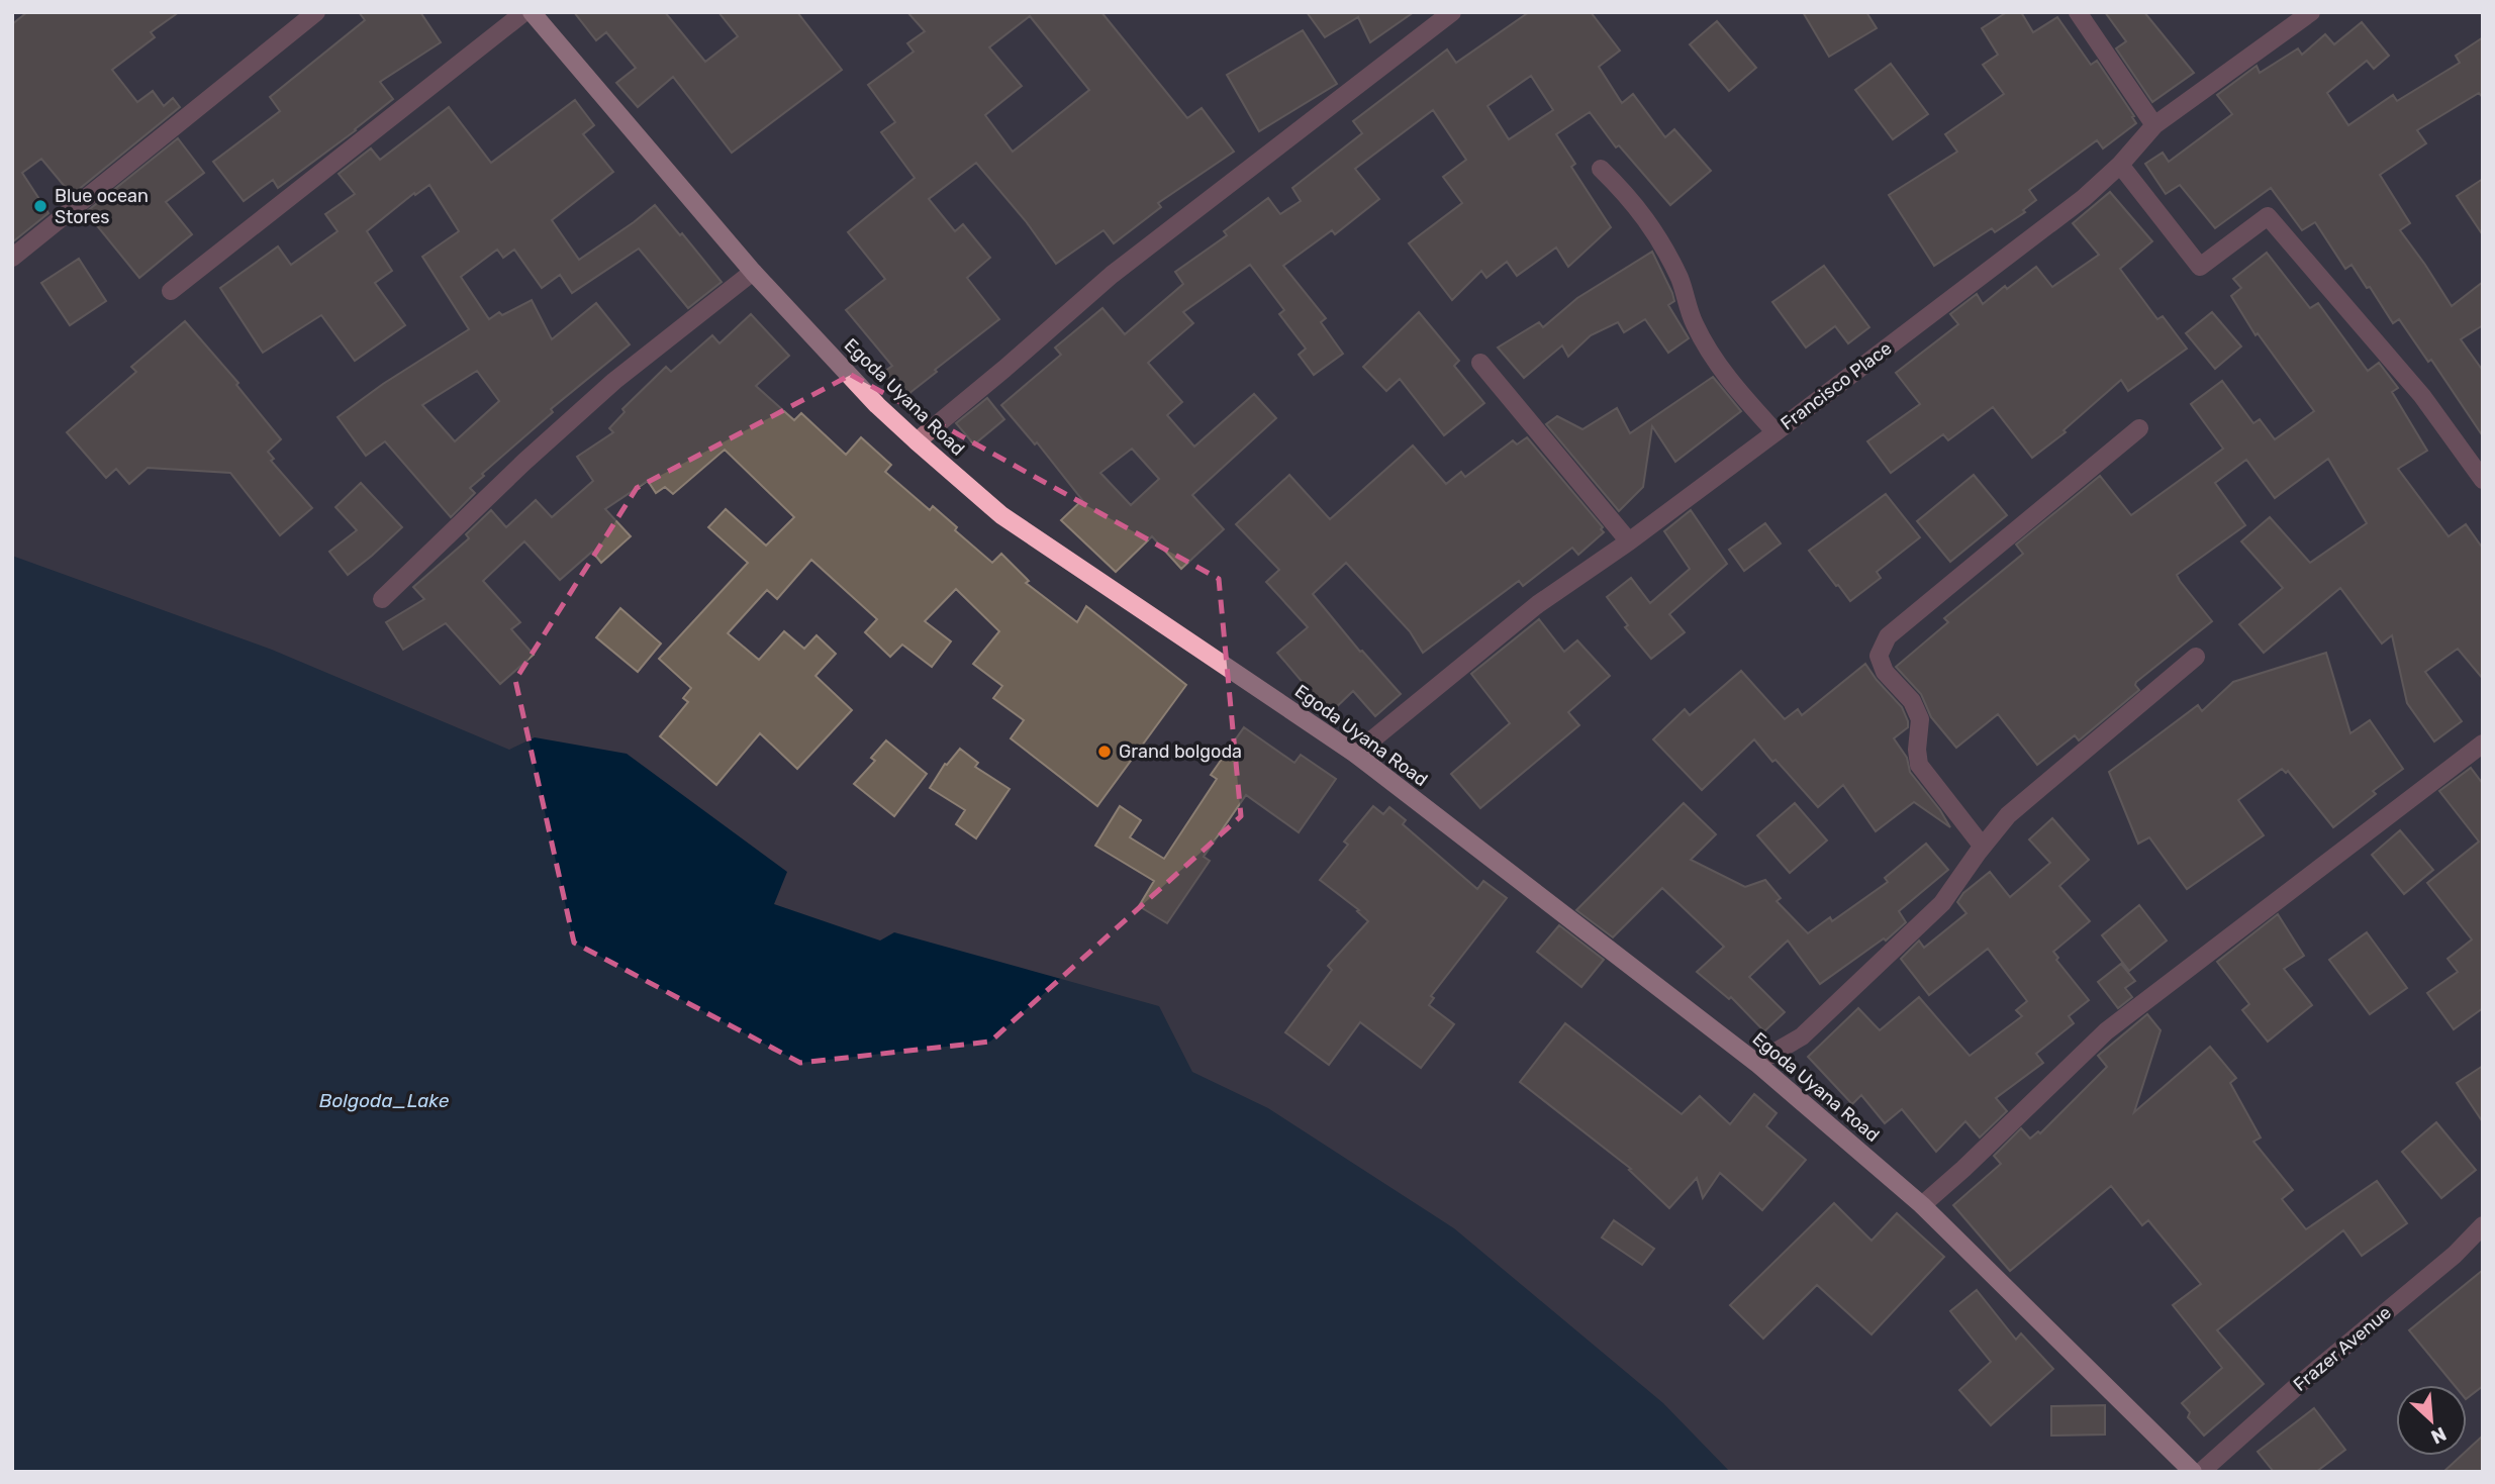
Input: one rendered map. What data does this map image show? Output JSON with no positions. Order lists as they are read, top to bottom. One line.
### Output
{"streets":{"main road":["Egoda Uyana Road"],"street":["Francisco Place","Frazer Avenue"]},"crossings":[["Francisco Place","Egoda Uyana Road"]],"water":["Bolgoda_Lake"],"places":["Blue ocean Stores","Grand bolgoda"],"north":"bottom right"}
